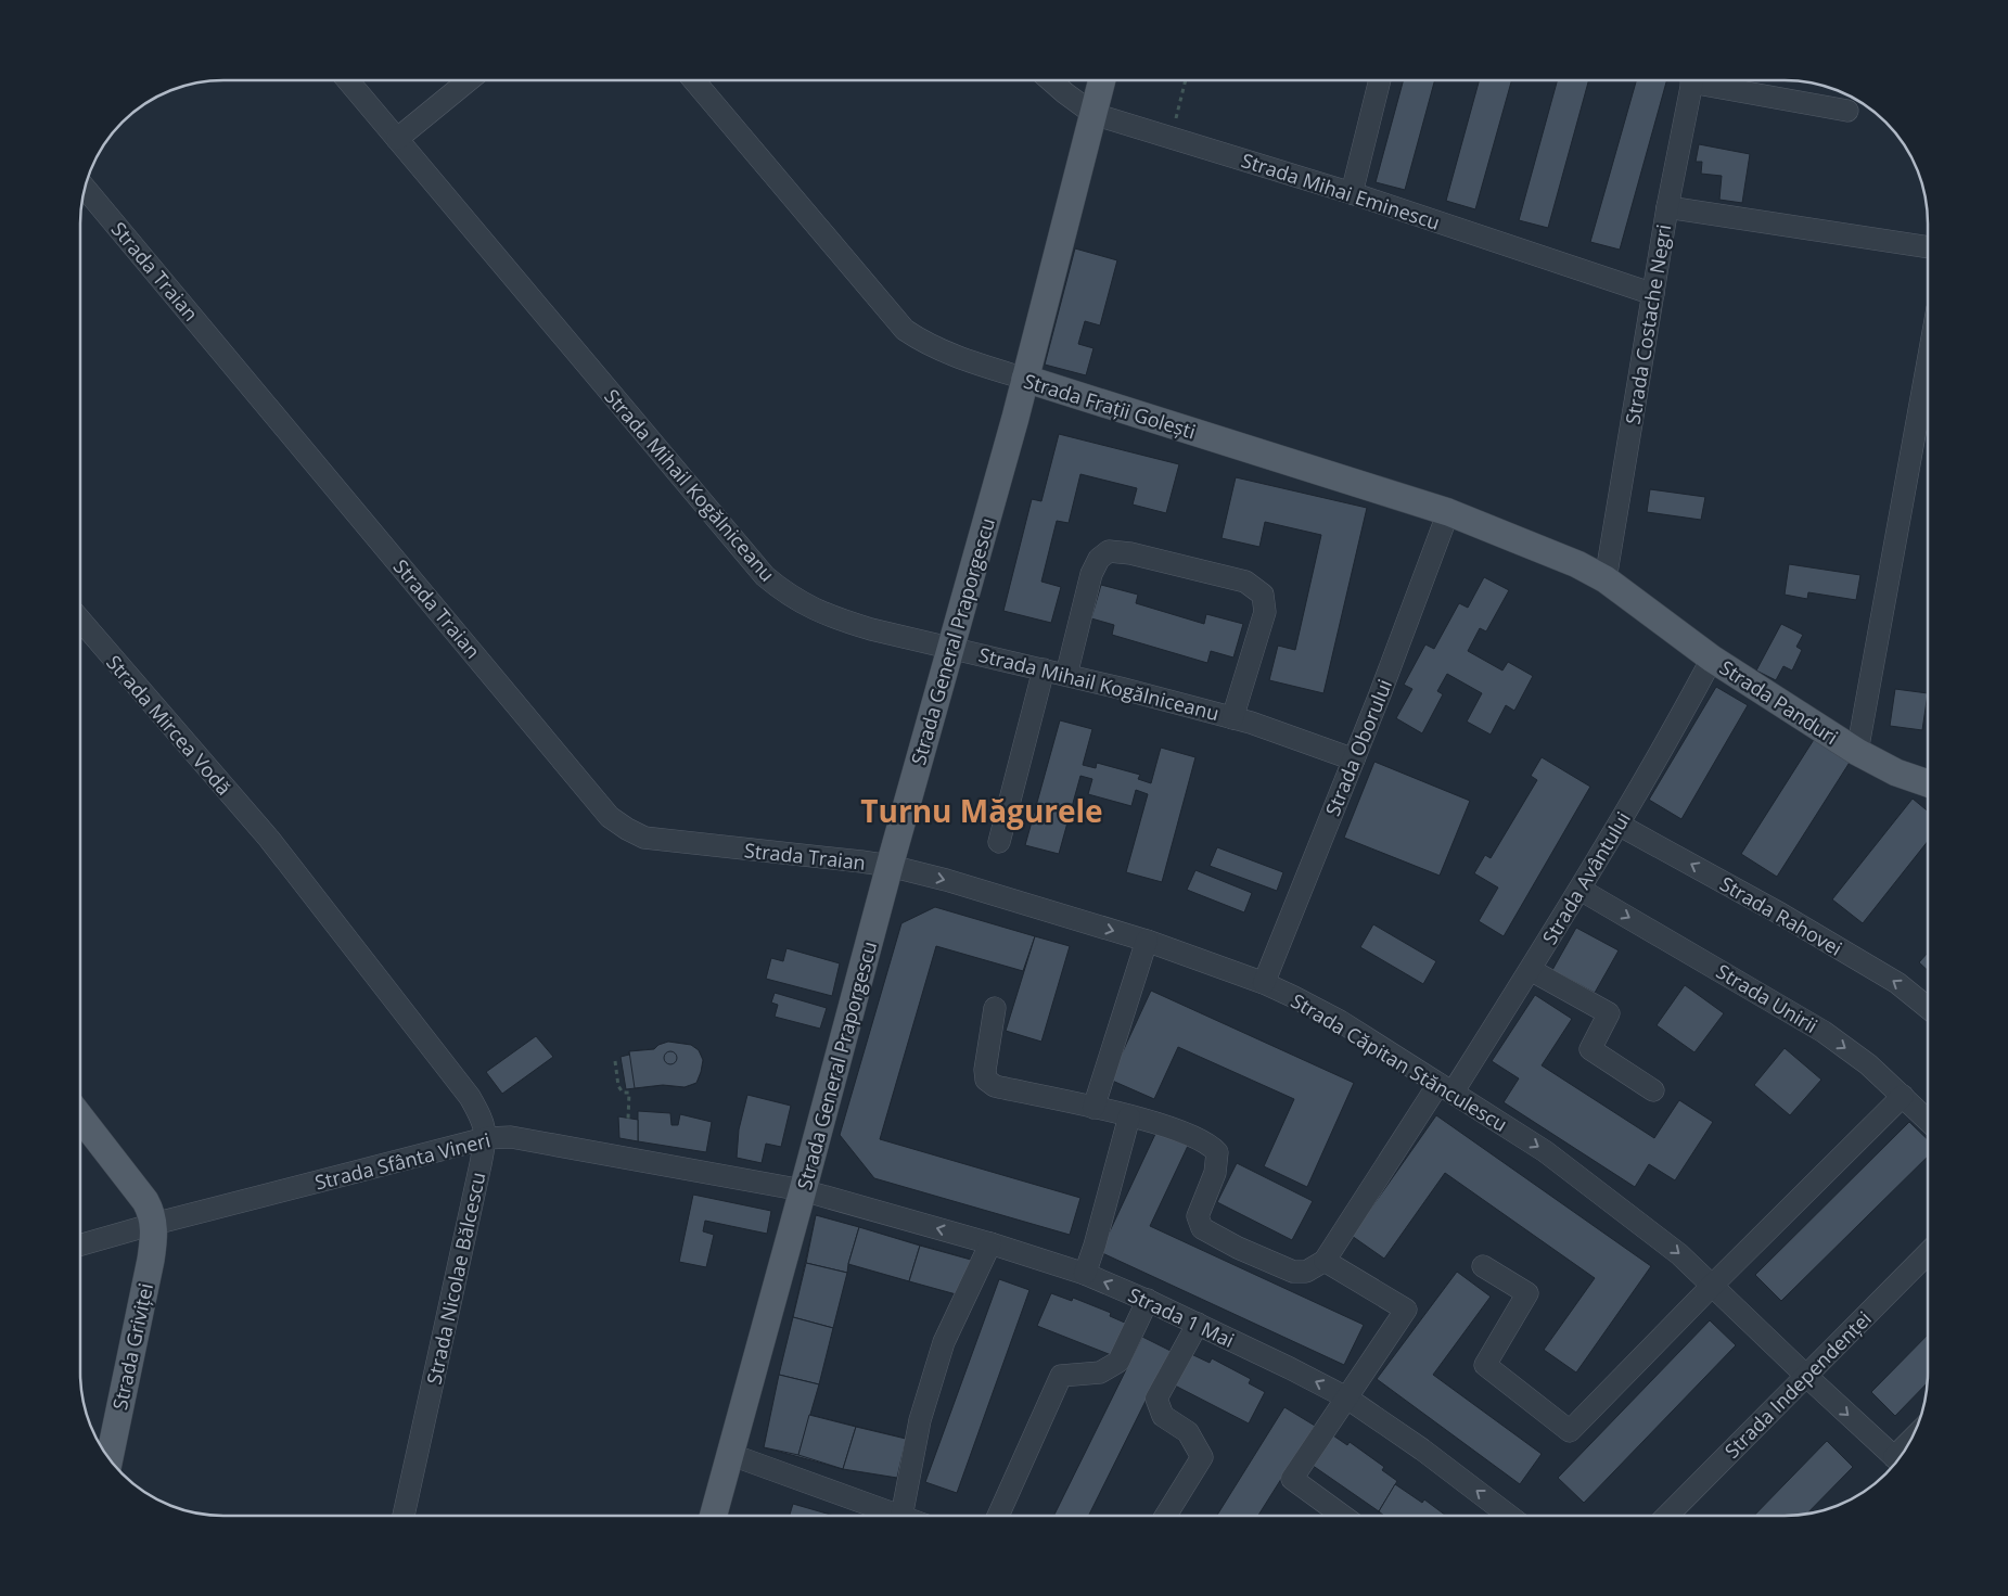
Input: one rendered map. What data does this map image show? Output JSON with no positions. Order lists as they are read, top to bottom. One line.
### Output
{"streets":{"main road":["Strada Frații Golești","Strada General Praporgescu","Strada Panduri","Strada Griviței"],"street":["Strada Mihai Eminescu","Strada Traian","Strada Costache Negri","Strada Mihail Kogălniceanu","Strada Mircea Vodă","Strada Oborului","Strada Avântului","Strada Rahovei","Strada Unirii","Strada Căpitan Stănculescu","Strada Sfânta Vineri","Strada Nicolae Bălcescu","Strada 1 Mai","Strada Independenței"]},"crossings":[["Strada Mihai Eminescu","Strada Costache Negri"],["Strada Mihai Eminescu","Strada General Praporgescu"],["Strada Traian","Strada General Praporgescu"],["Strada Traian","Strada Căpitan Stănculescu"],["Strada Costache Negri","Strada Frații Golești"],["Strada Frații Golești","Strada General Praporgescu"],["Strada Frații Golești","Strada Panduri"],["Strada Frații Golești","Strada Oborului"],["Strada Mihail Kogălniceanu","Strada General Praporgescu"],["Strada Mihail Kogălniceanu","Strada Oborului"],["Strada General Praporgescu","Strada Căpitan Stănculescu"],["Strada General Praporgescu","Strada Sfânta Vineri"],["Strada General Praporgescu","Strada 1 Mai"],["Strada Panduri","Strada Avântului"],["Strada Mircea Vodă","Strada Nicolae Bălcescu"],["Strada Oborului","Strada Căpitan Stănculescu"],["Strada Avântului","Strada Rahovei"],["Strada Avântului","Strada Unirii"],["Strada Avântului","Strada Căpitan Stănculescu"],["Strada Căpitan Stănculescu","Strada Independenței"],["Strada Sfânta Vineri","Strada Nicolae Bălcescu"],["Strada Sfânta Vineri","Strada 1 Mai"],["Strada Sfânta Vineri","Strada Griviței"]],"one_way":["Strada Rahovei","Strada Unirii","Strada Căpitan Stănculescu","Strada 1 Mai"],"districts":["Turnu Măgurele"]}
